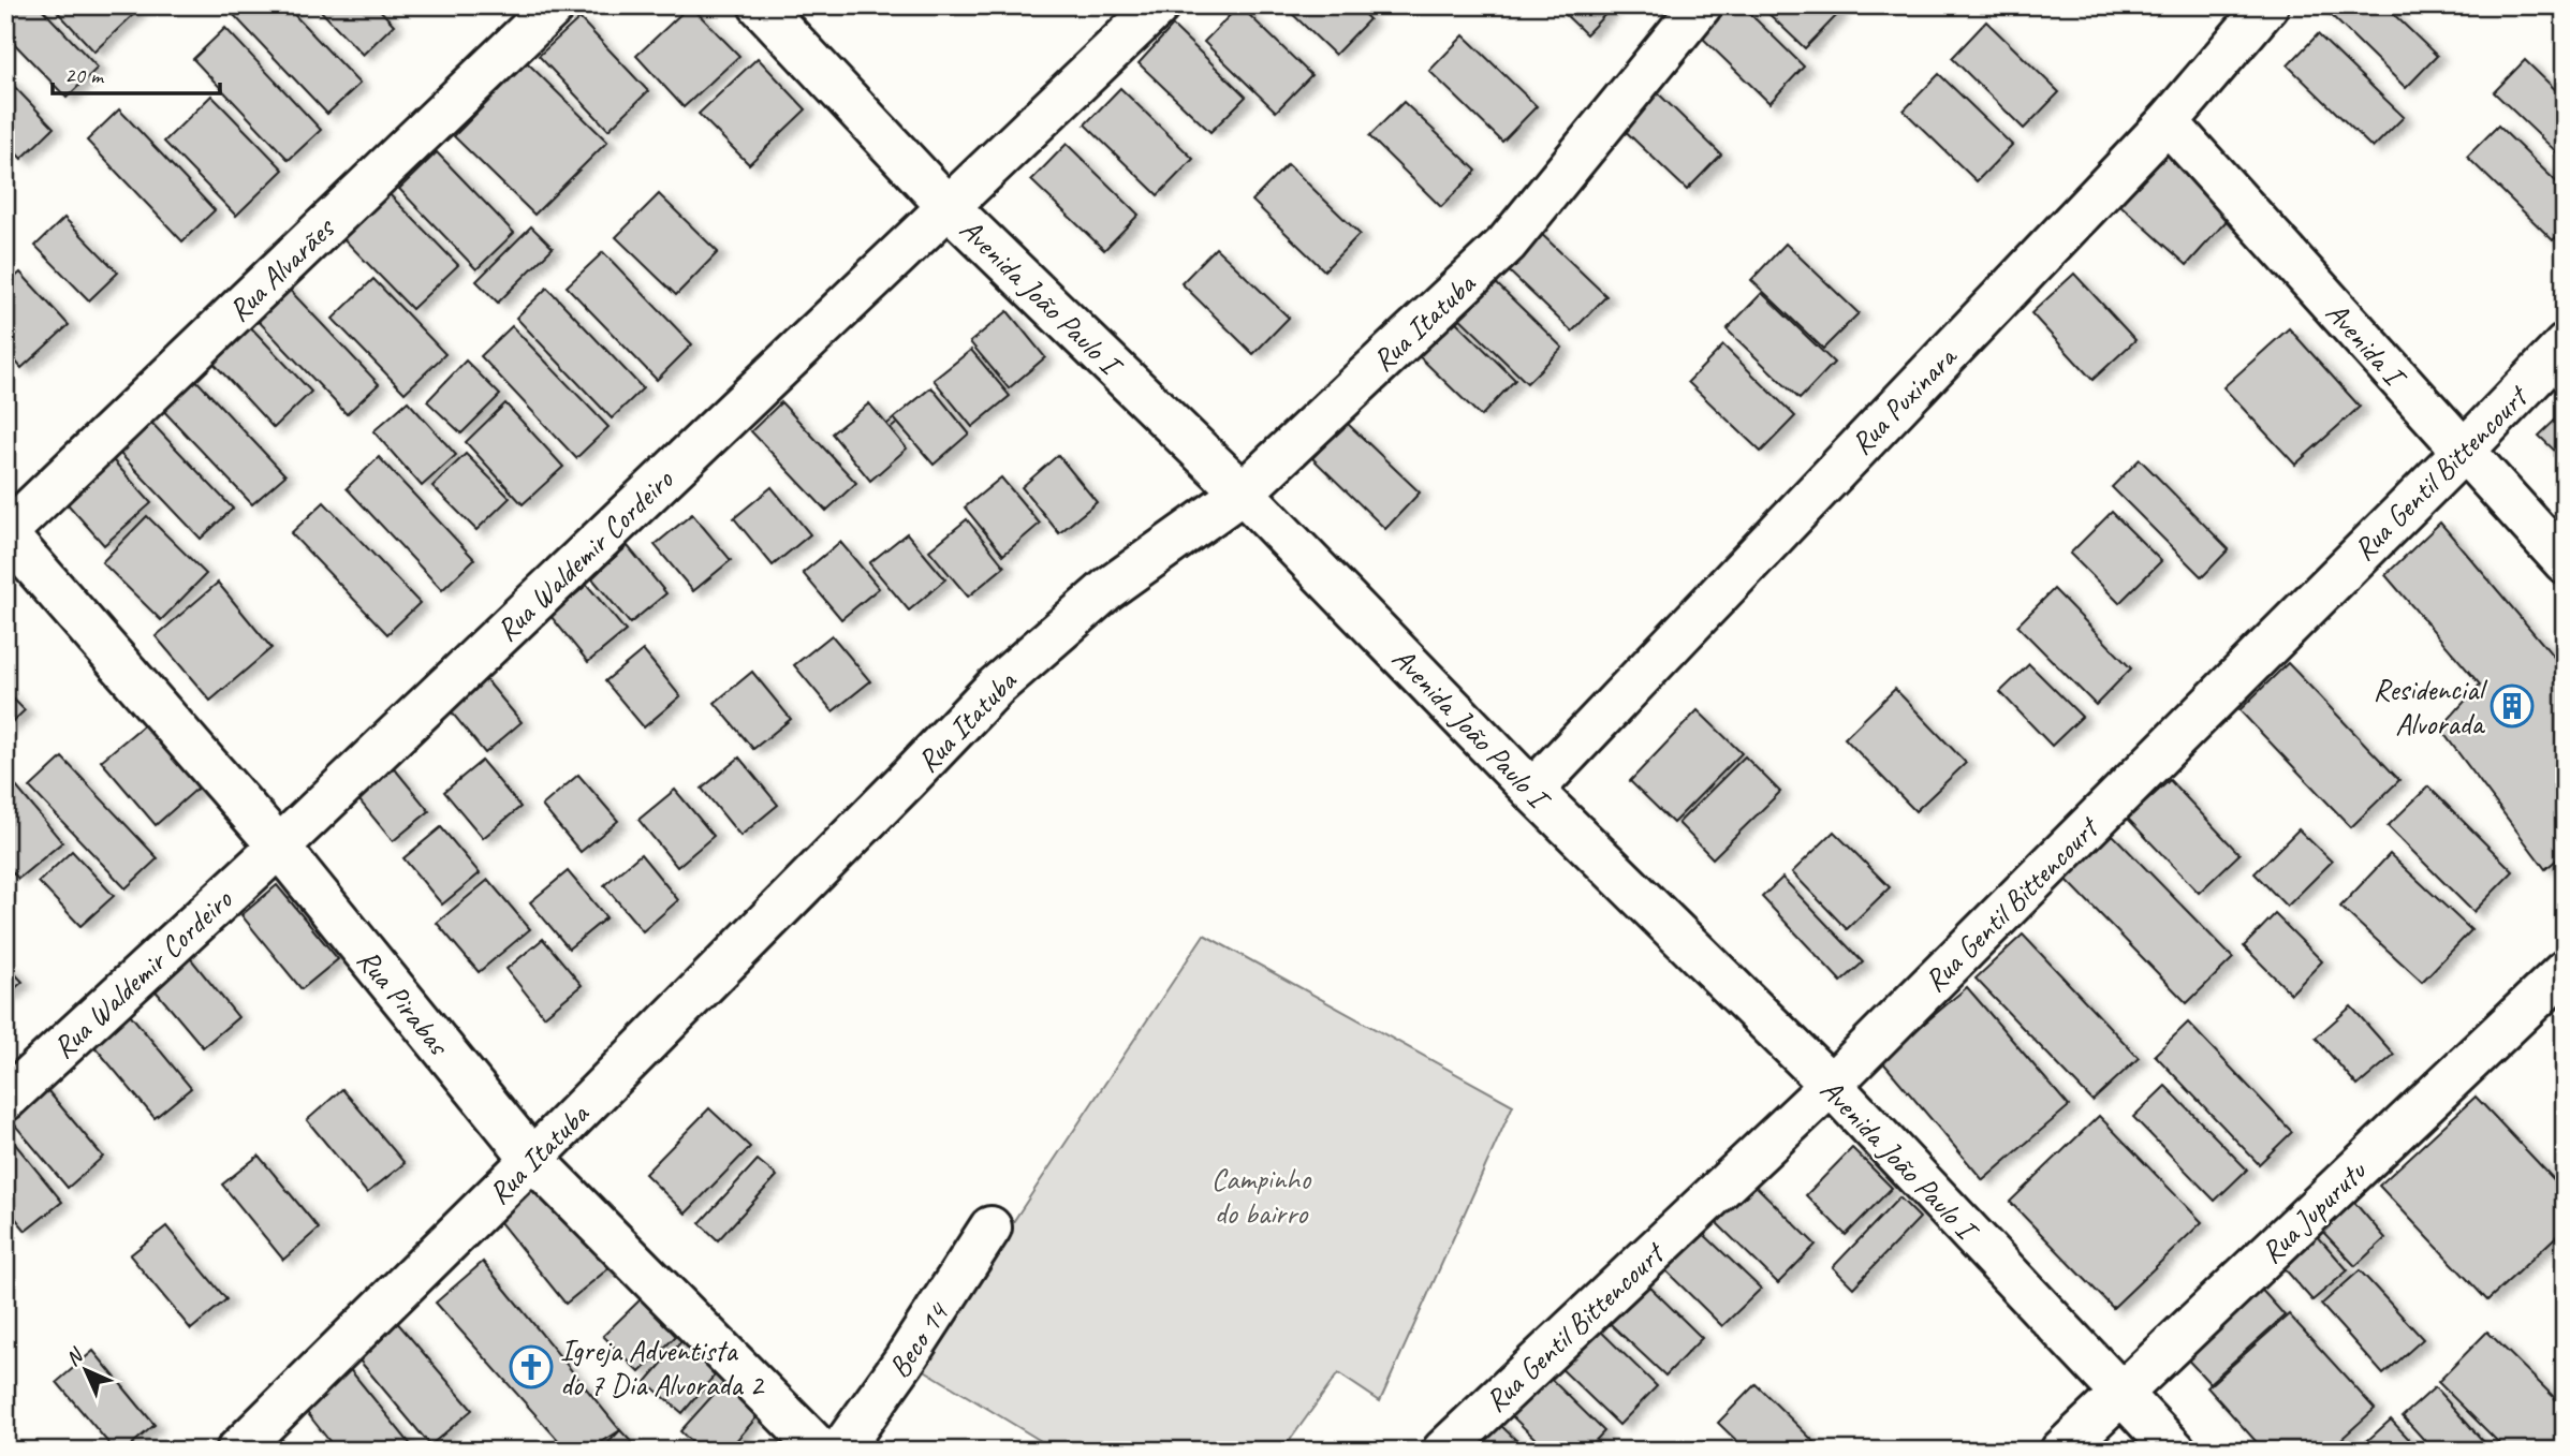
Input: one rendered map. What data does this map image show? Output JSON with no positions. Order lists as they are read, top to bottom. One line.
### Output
{"streets":{"street":["Rua Alvarães","Avenida João Paulo I","Rua Itatuba","Avenida I","Rua Puxinara","Rua Gentil Bittencourt","Rua Waldemir Cordeiro","Rua Pirabas","Rua Jupurutu","Beco 14"]},"crossings":[["Rua Alvarães","Rua Pirabas"],["Avenida João Paulo I","Rua Itatuba"],["Avenida João Paulo I","Rua Puxinara"],["Avenida João Paulo I","Rua Gentil Bittencourt"],["Avenida João Paulo I","Rua Waldemir Cordeiro"],["Avenida João Paulo I","Rua Jupurutu"],["Rua Itatuba","Rua Pirabas"],["Avenida I","Rua Puxinara"],["Avenida I","Rua Gentil Bittencourt"],["Rua Waldemir Cordeiro","Rua Pirabas"]],"parks":["Campinho do bairro"],"places":{"building":["Residencial Alvorada"],"church":["Igreja Adventista do 7 Dia Alvorada 2"]},"scale_bar":"20 m","north":"top left"}
